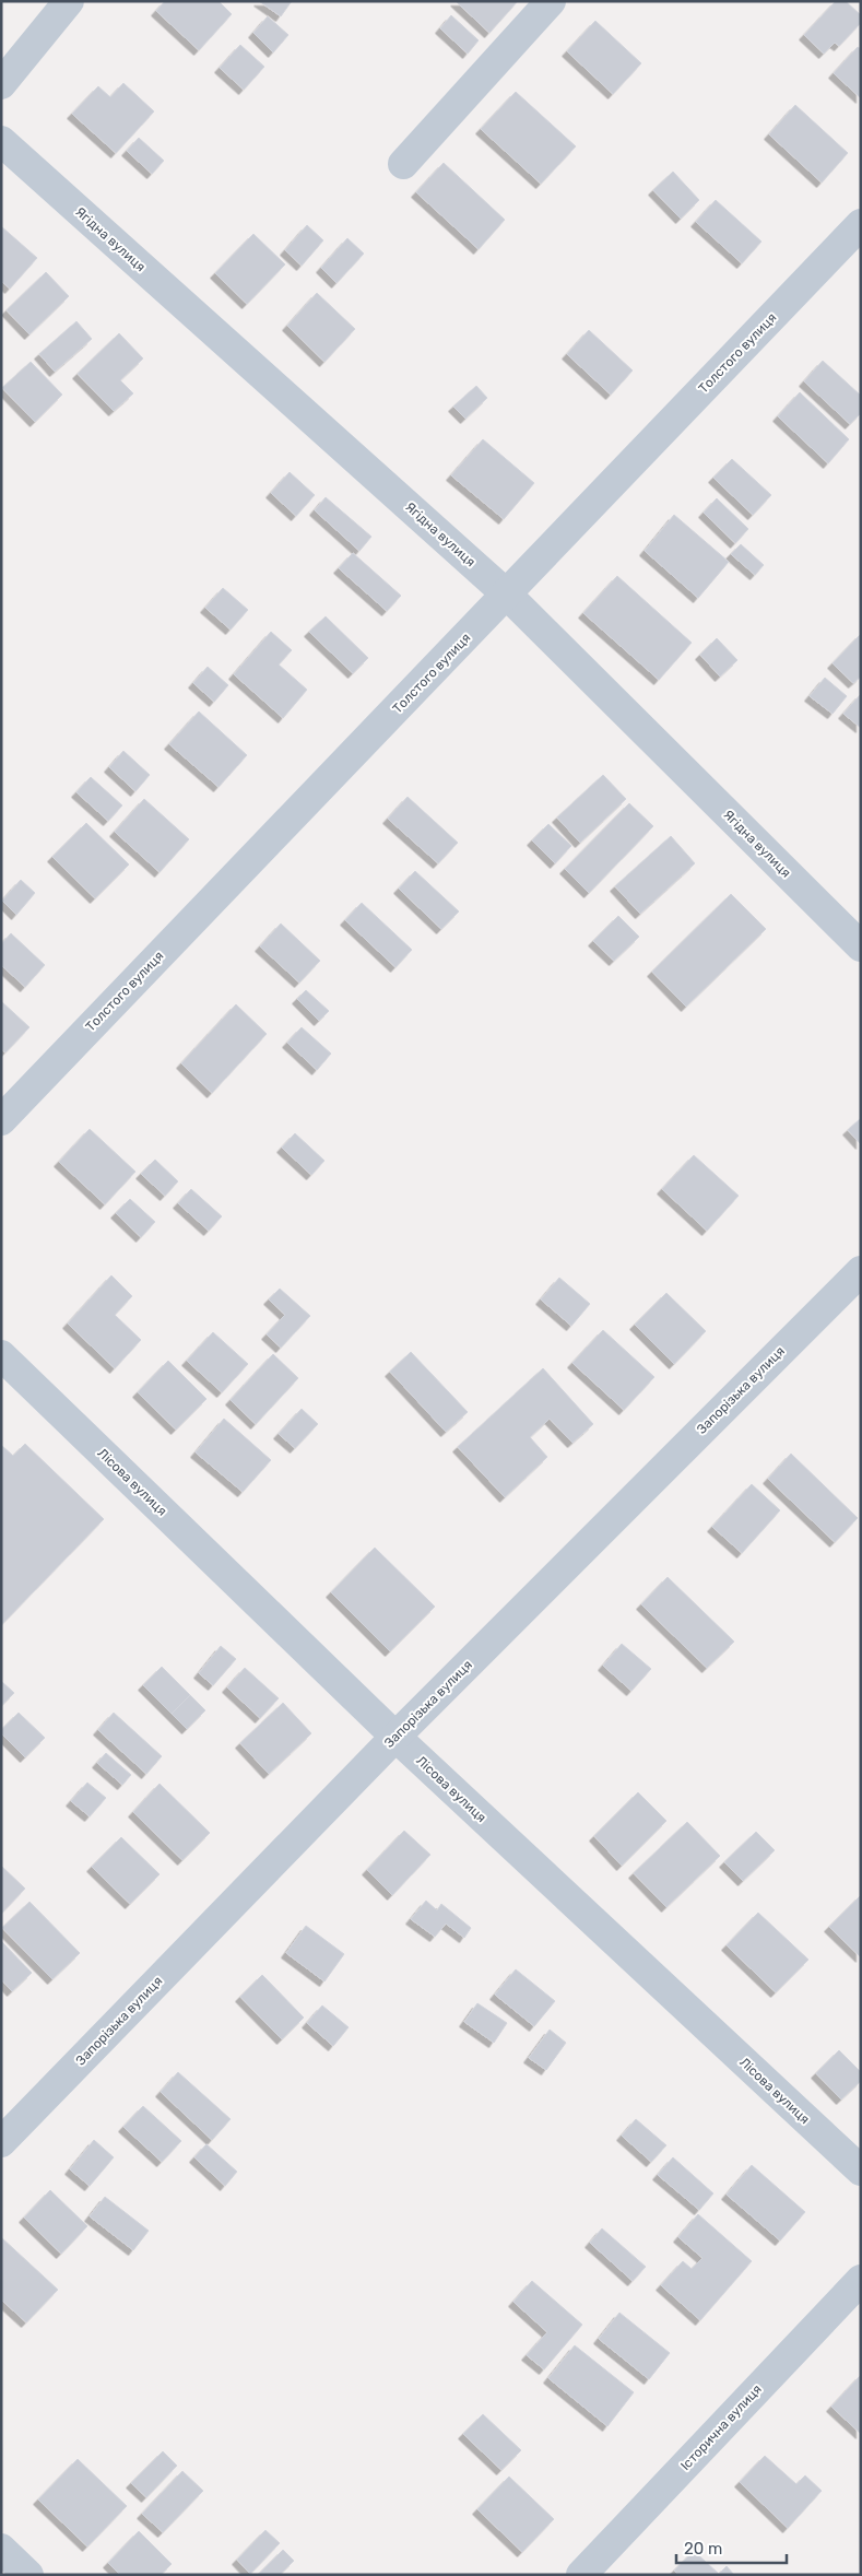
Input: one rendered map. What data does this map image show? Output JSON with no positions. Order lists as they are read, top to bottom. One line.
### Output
{"streets":{"street":["Ягідна вулиця","Толстого вулиця","Запорізька вулиця","Лісова вулиця","Історична вулиця"]},"crossings":[["Ягідна вулиця","Толстого вулиця"],["Запорізька вулиця","Лісова вулиця"]],"scale_bar":"20 m"}
